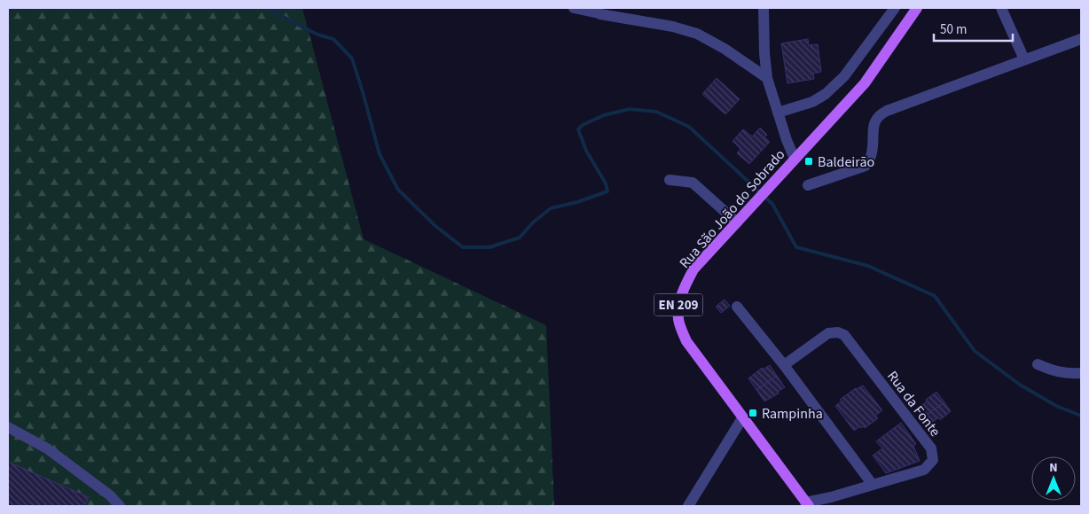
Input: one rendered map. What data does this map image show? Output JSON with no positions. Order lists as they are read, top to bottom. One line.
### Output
{"streets":{"main road":["Rua São João do Sobrado","EN 209"],"street":["Rua da Fonte"]},"crossings":[["Rua São João do Sobrado","Rua da Fonte"]],"places":{"transit":["Baldeirão","Rampinha"]},"scale_bar":"50 m","north":"top"}
